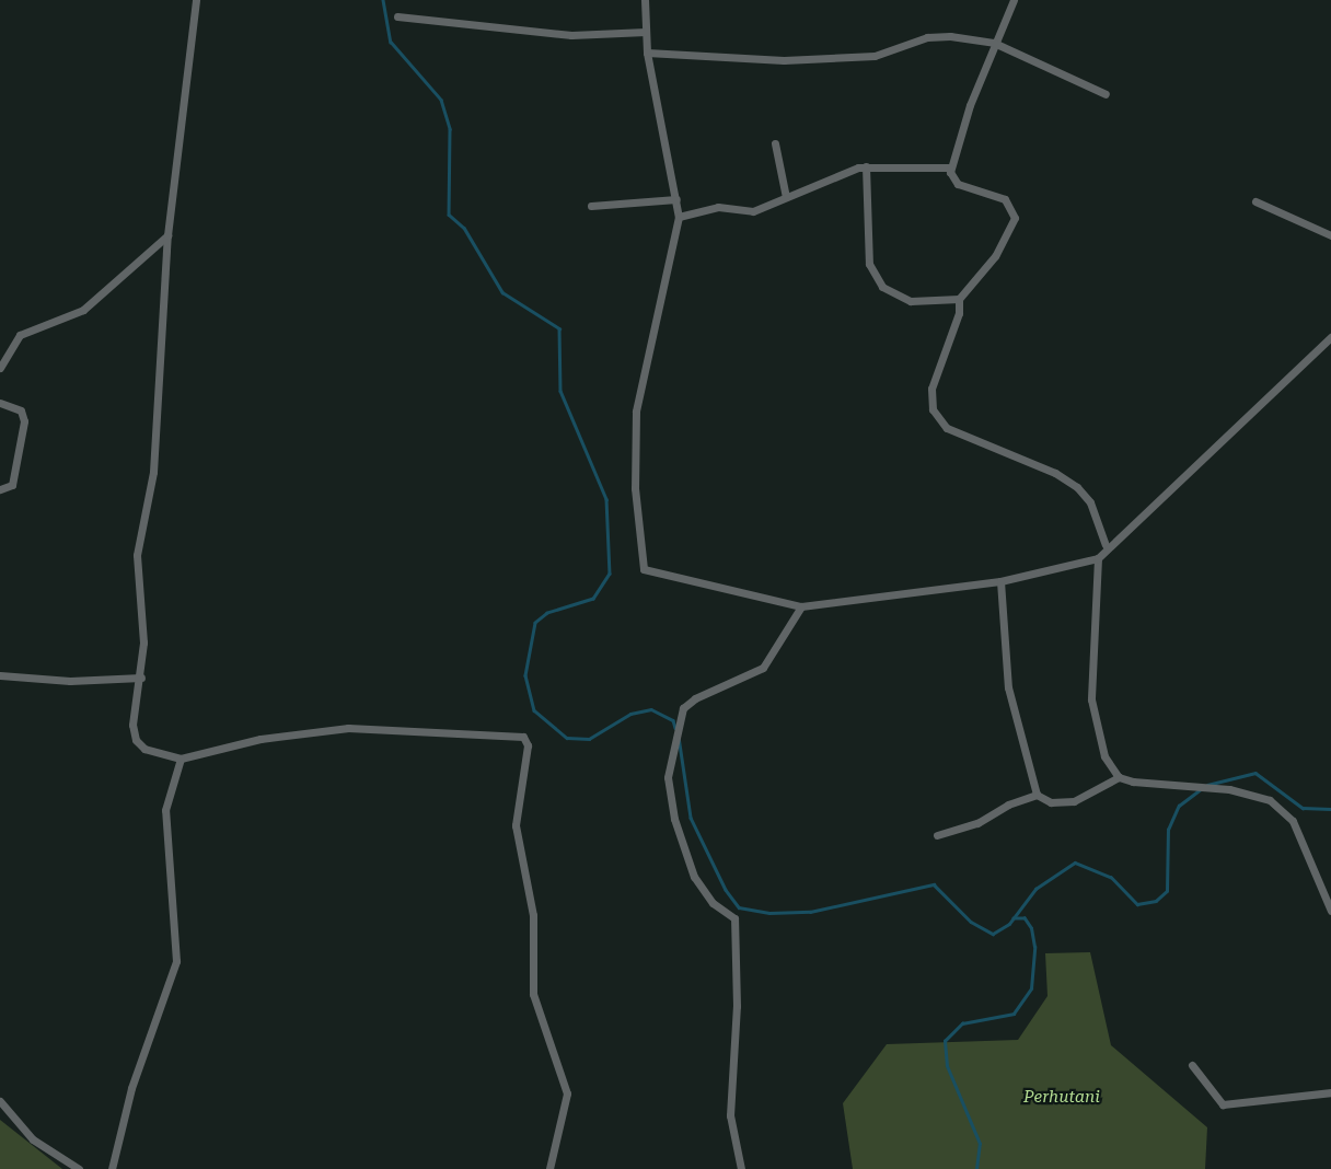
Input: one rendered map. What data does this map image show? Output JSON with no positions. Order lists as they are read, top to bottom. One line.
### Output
{"parks":["Perhutani"]}
